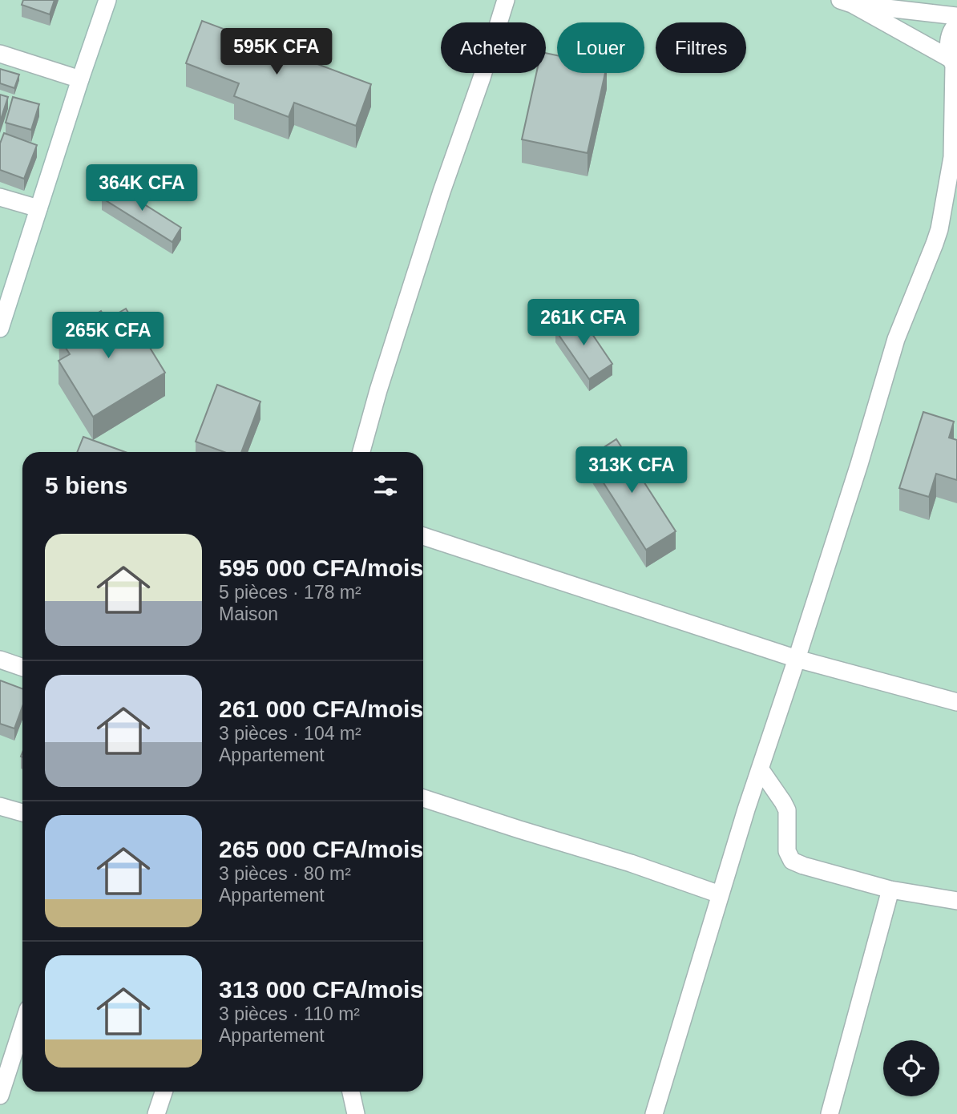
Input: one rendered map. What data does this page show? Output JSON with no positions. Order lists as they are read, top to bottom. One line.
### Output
{"page":{"chip":["Acheter","Louer","Filtres"],"price":["595K CFA","364K CFA","261K CFA","265K CFA","313K CFA"],"heading":"5 biens","list":[{"name":"595 000 CFA/mois","note":"5 pièces · 178 m² · Maison"},{"name":"261 000 CFA/mois","note":"3 pièces · 104 m² · Appartement"},{"name":"265 000 CFA/mois","note":"3 pièces · 80 m² · Appartement"},{"name":"313 000 CFA/mois","note":"3 pièces · 110 m² · Appartement"}]}}
